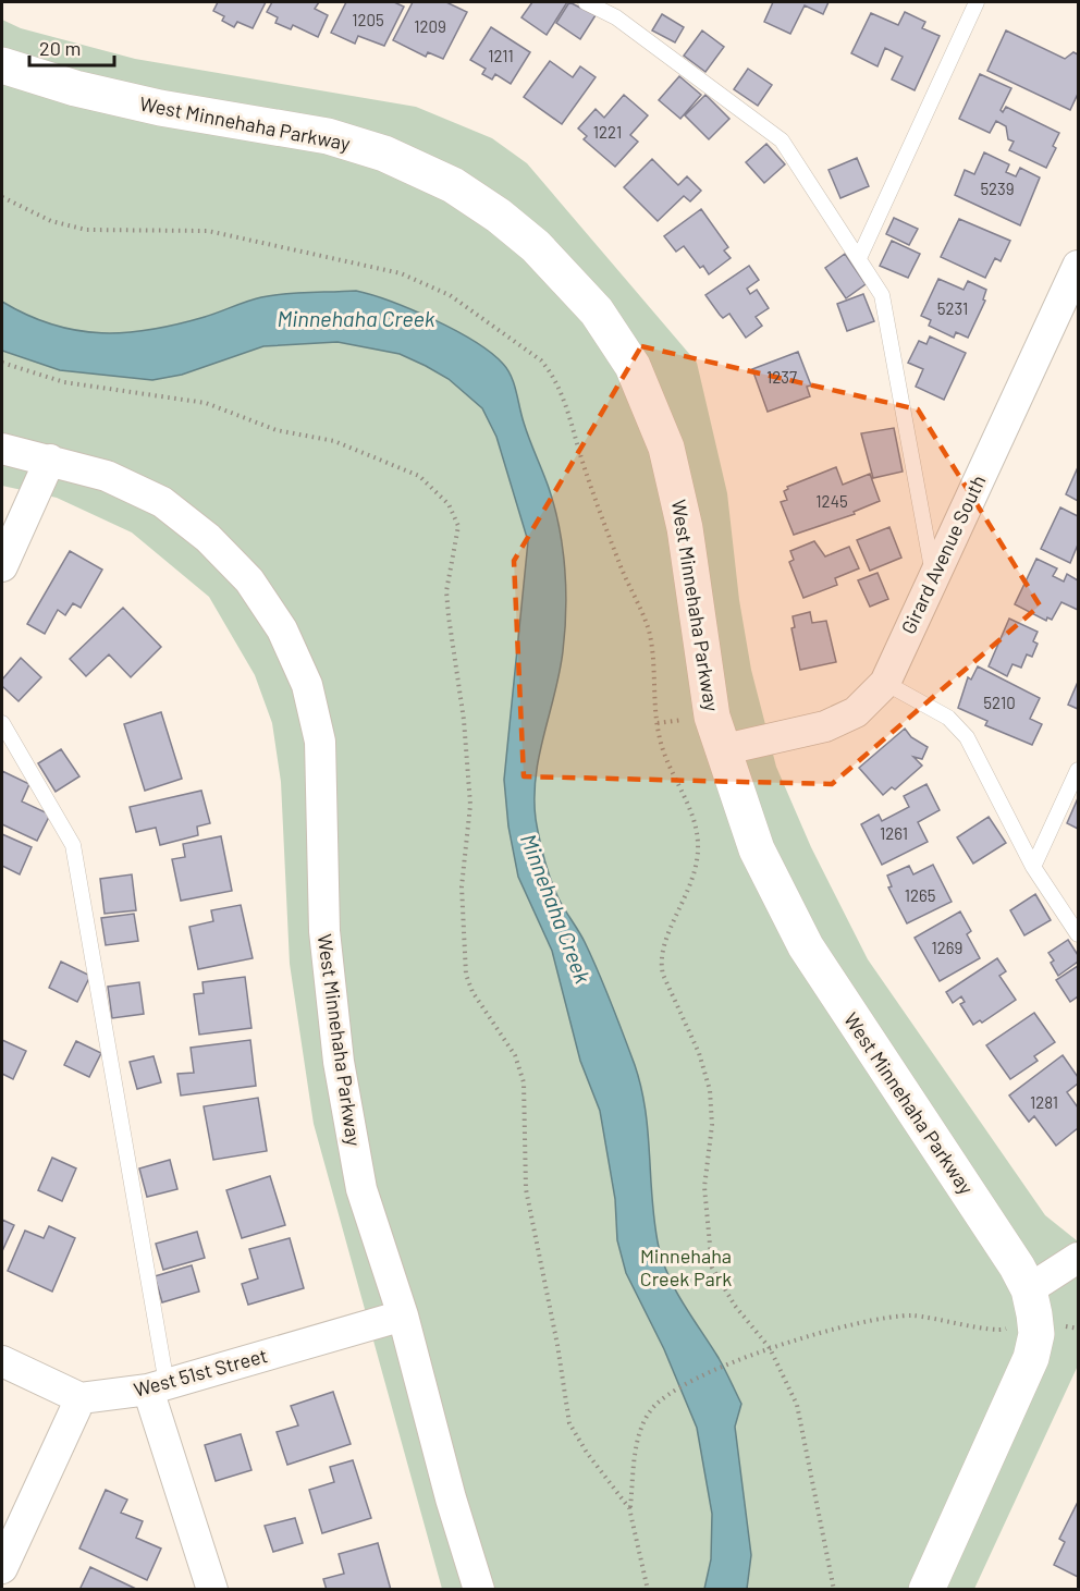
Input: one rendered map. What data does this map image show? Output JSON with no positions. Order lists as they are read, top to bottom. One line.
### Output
{"streets":{"street":["West Minnehaha Parkway","Girard Avenue South","West 51st Street"]},"crossings":[["West Minnehaha Parkway","Girard Avenue South"],["West Minnehaha Parkway","West 51st Street"]],"water":["Minnehaha Creek"],"parks":["Minnehaha Creek Park"],"house_numbers":["1205","1209","1211","1221","5239","5231","1237","1245","5210","1261","1265","1269","1281"],"scale_bar":"20 m"}
